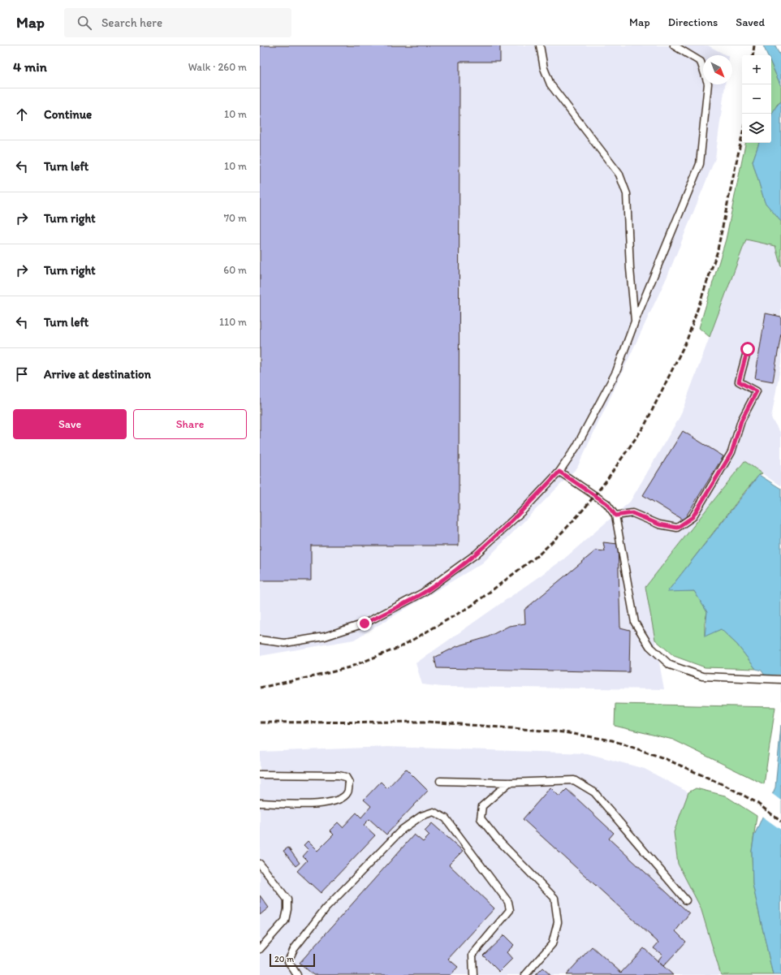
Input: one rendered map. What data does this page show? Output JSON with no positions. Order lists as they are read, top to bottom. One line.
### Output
{"scale_bar":"20 m","north":"bottom right","page":{"header":"Map","search":"Search here","nav":["Map","Directions","Saved"],"heading":["4 min","Walk · 260 m"],"map_buttons":["+","−"],"list":[["Continue","10 m"],["Turn left","10 m"],["Turn right","70 m"],["Turn right","60 m"],["Turn left","110 m"],"Arrive at destination"],"buttons":["Save","Share"],"scale":"20 m"}}
